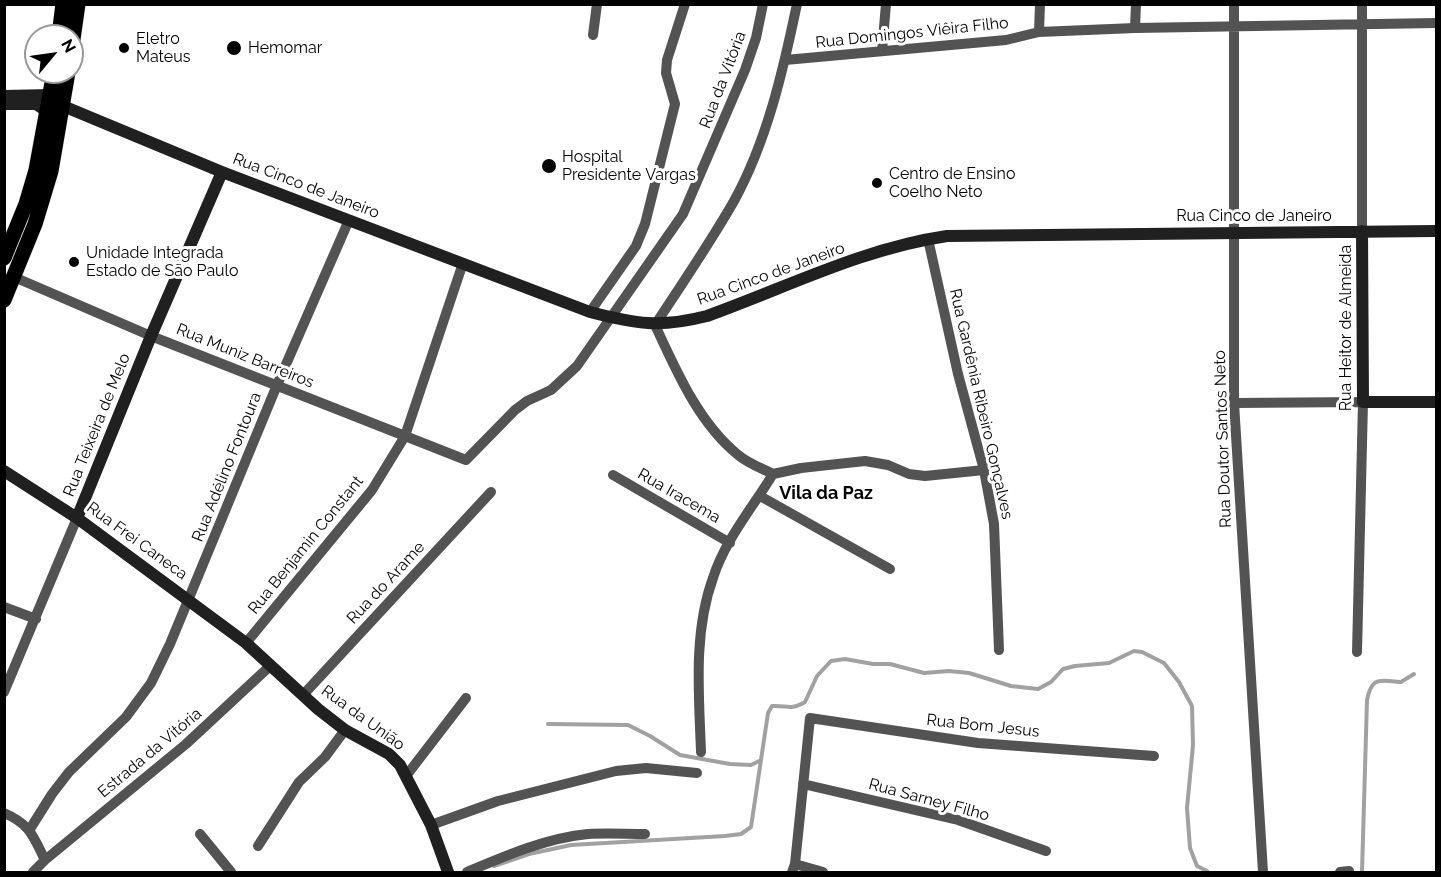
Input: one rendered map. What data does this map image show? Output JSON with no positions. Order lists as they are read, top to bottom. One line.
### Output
{"streets":{"main road":["Rua Cinco de Janeiro","Rua Heitor de Almeida","Rua Teixeira de Melo","Rua Frei Caneca","Rua da União"],"street":["Rua Domingos Viêira Filho","Rua da Vitória","Rua Muniz Barreiros","Rua Gardênia Ribeiro Gonçalves","Rua Doutor Santos Neto","Rua Adélino Fontoura","Rua Iracema","Rua Benjamin Constant","Rua do Arame","Rua Bom Jesus","Estrada da Vitória","Rua Sarney Filho"]},"crossings":[["Rua Domingos Viêira Filho","Rua Heitor de Almeida"],["Rua Domingos Viêira Filho","Rua Doutor Santos Neto"],["Rua da Vitória","Rua Cinco de Janeiro"],["Rua da Vitória","Rua Muniz Barreiros"],["Rua Cinco de Janeiro","Rua Heitor de Almeida"],["Rua Cinco de Janeiro","Rua Muniz Barreiros"],["Rua Cinco de Janeiro","Rua Gardênia Ribeiro Gonçalves"],["Rua Cinco de Janeiro","Rua Teixeira de Melo"],["Rua Cinco de Janeiro","Rua Doutor Santos Neto"],["Rua Cinco de Janeiro","Rua Adélino Fontoura"],["Rua Cinco de Janeiro","Rua Benjamin Constant"],["Rua Muniz Barreiros","Rua Teixeira de Melo"],["Rua Muniz Barreiros","Rua Adélino Fontoura"],["Rua Muniz Barreiros","Rua Benjamin Constant"],["Rua Teixeira de Melo","Rua Frei Caneca"],["Rua Adélino Fontoura","Rua Frei Caneca"],["Rua Adélino Fontoura","Rua da União"],["Rua Frei Caneca","Rua da União"],["Rua Benjamin Constant","Rua da União"],["Rua do Arame","Rua da União"],["Rua da União","Estrada da Vitória"],["Rua Bom Jesus","Rua Sarney Filho"]],"districts":["Vila da Paz"],"places":["Eletro Mateus","Hemomar","Hospital Presidente Vargas","Centro de Ensino Coelho Neto","Unidade Integrada Estado de São Paulo"],"north":"top right"}
